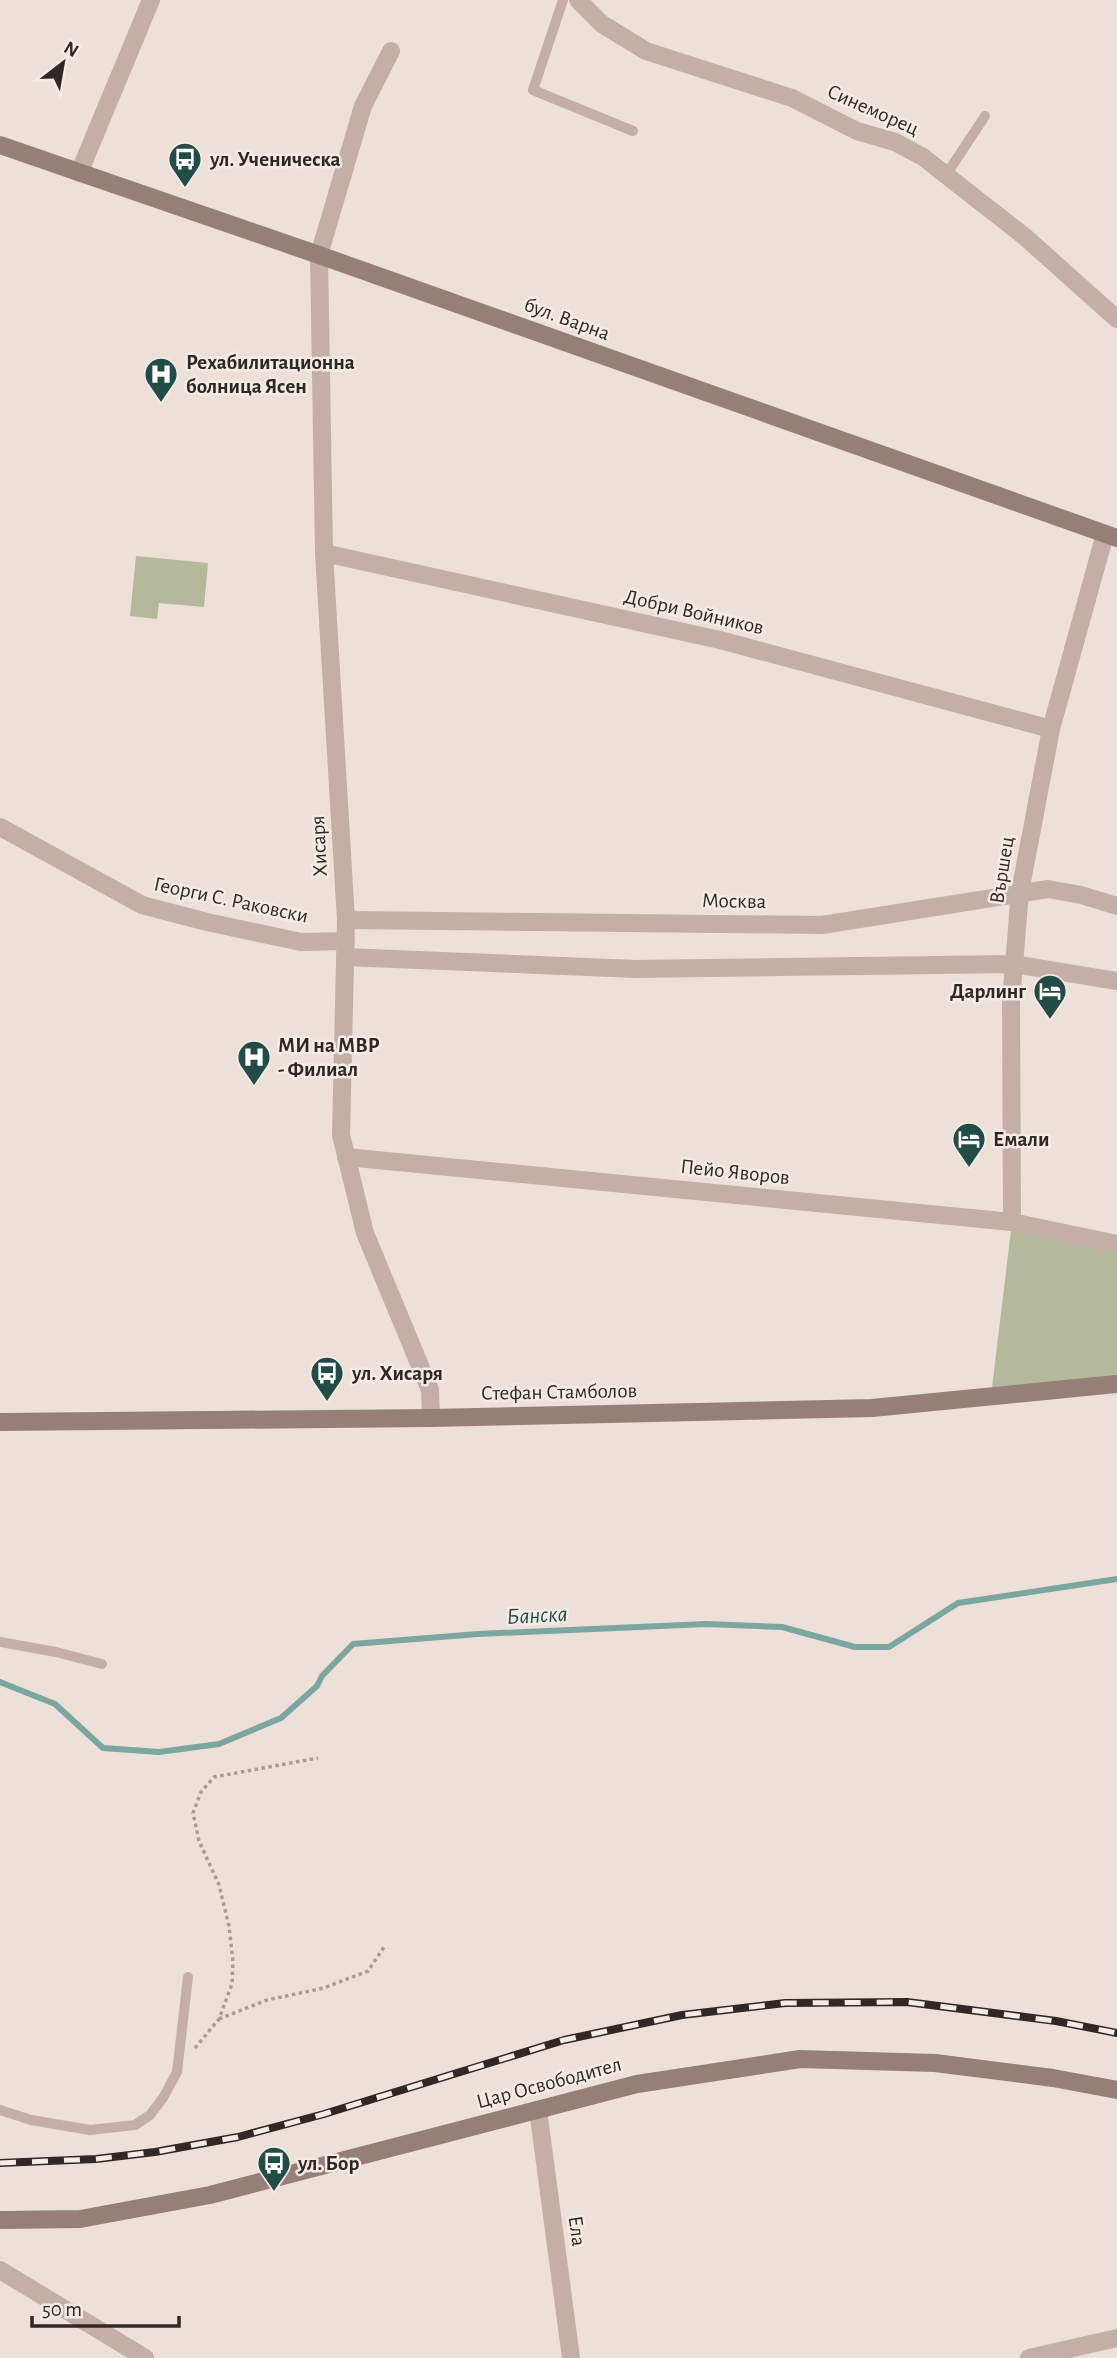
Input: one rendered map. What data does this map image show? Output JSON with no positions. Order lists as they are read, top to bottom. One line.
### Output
{"streets":{"street":["Синеморец","бул. Варна","Добри Войников","Хисаря","Вършец","Георги С. Раковски","Москва","Пейо Яворов","Стефан Стамболов","Цар Освободител","Ела"]},"crossings":[["бул. Варна","Хисаря"],["бул. Варна","Вършец"],["Добри Войников","Хисаря"],["Добри Войников","Вършец"],["Хисаря","Георги С. Раковски"],["Хисаря","Москва"],["Хисаря","Пейо Яворов"],["Хисаря","Стефан Стамболов"],["Вършец","Москва"],["Вършец","Пейо Яворов"],["Цар Освободител","Ела"]],"water":["Банска"],"places":{"bus stop":["ул. Ученическа","ул. Хисаря","ул. Бор"],"hospital":["Рехабилитационна болница Ясен","МИ на МВР - Филиал"],"hotel":["Дарлинг","Емали"]},"scale_bar":"50 m","north":"top right"}
